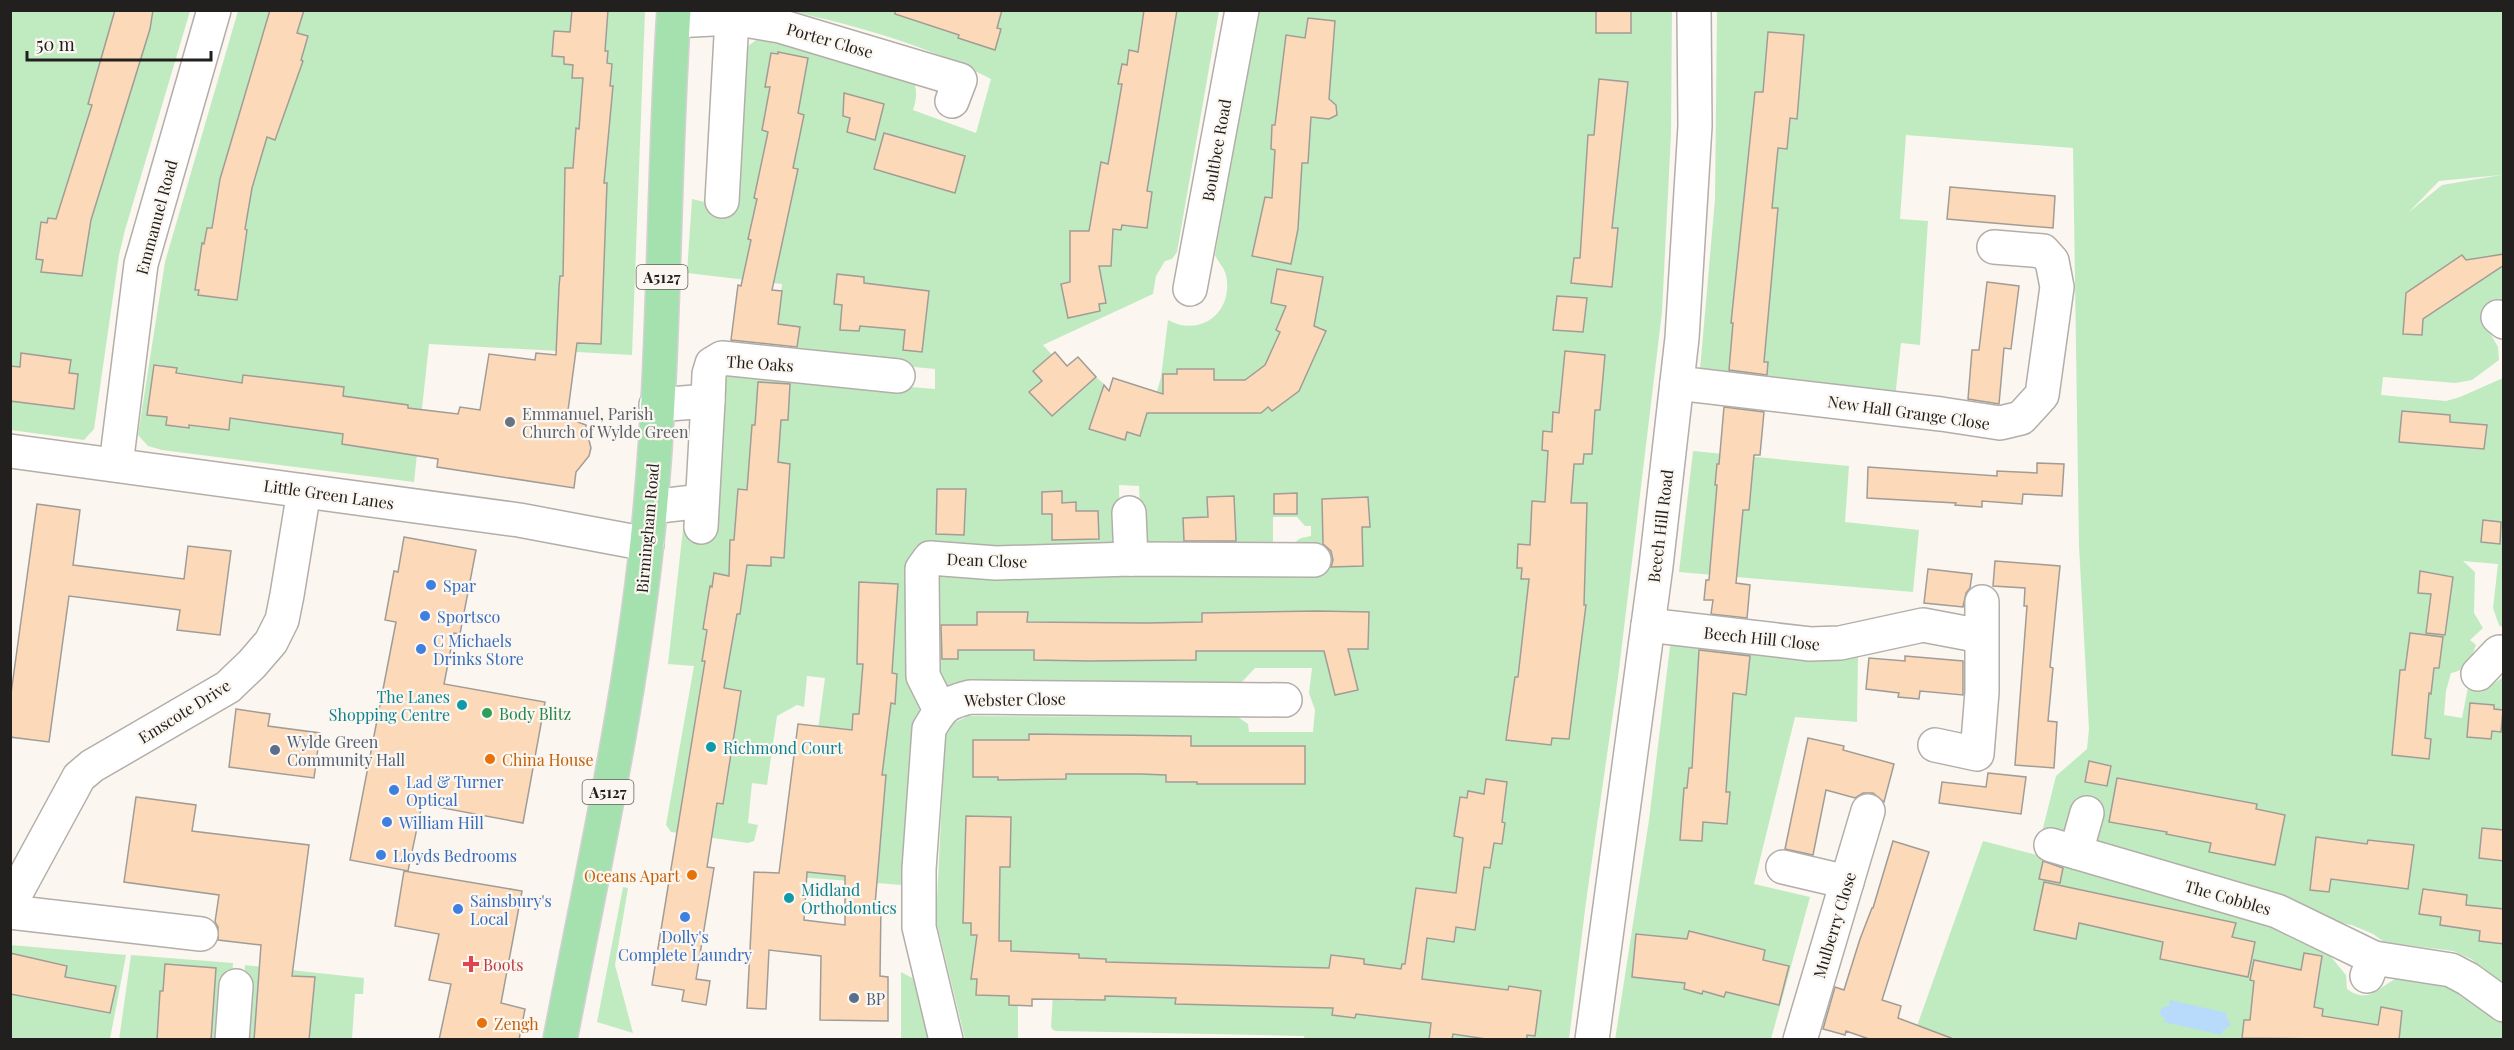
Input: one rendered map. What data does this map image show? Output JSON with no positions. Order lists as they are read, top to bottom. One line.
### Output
{"streets":{"main road":["A5127","Birmingham Road"],"street":["Porter Close","Boultbee Road","Emmanuel Road","The Oaks","New Hall Grange Close","Little Green Lanes","Beech Hill Road","Dean Close","Beech Hill Close","Webster Close","Emscote Drive","The Cobbles","Mulberry Close"]},"crossings":[["Porter Close","Birmingham Road"],["Emmanuel Road","Little Green Lanes"],["New Hall Grange Close","Beech Hill Road"],["Little Green Lanes","Birmingham Road"],["Little Green Lanes","Emscote Drive"],["Beech Hill Road","Beech Hill Close"],["Dean Close","Webster Close"]],"places":{"other":["Emmanuel, Parish Church of Wylde Green","Spar","Sportsco","C Michaels Drinks Store","The Lanes Shopping Centre","Body Blitz","Richmond Court","Wylde Green Community Hall","China House","Lad & Turner Optical","William Hill","Lloyds Bedrooms","Oceans Apart","Midland Orthodontics","Sainsbury's Local","Dolly's Complete Laundry","BP","Zengh"],"health":["Boots"]},"scale_bar":"50 m"}
